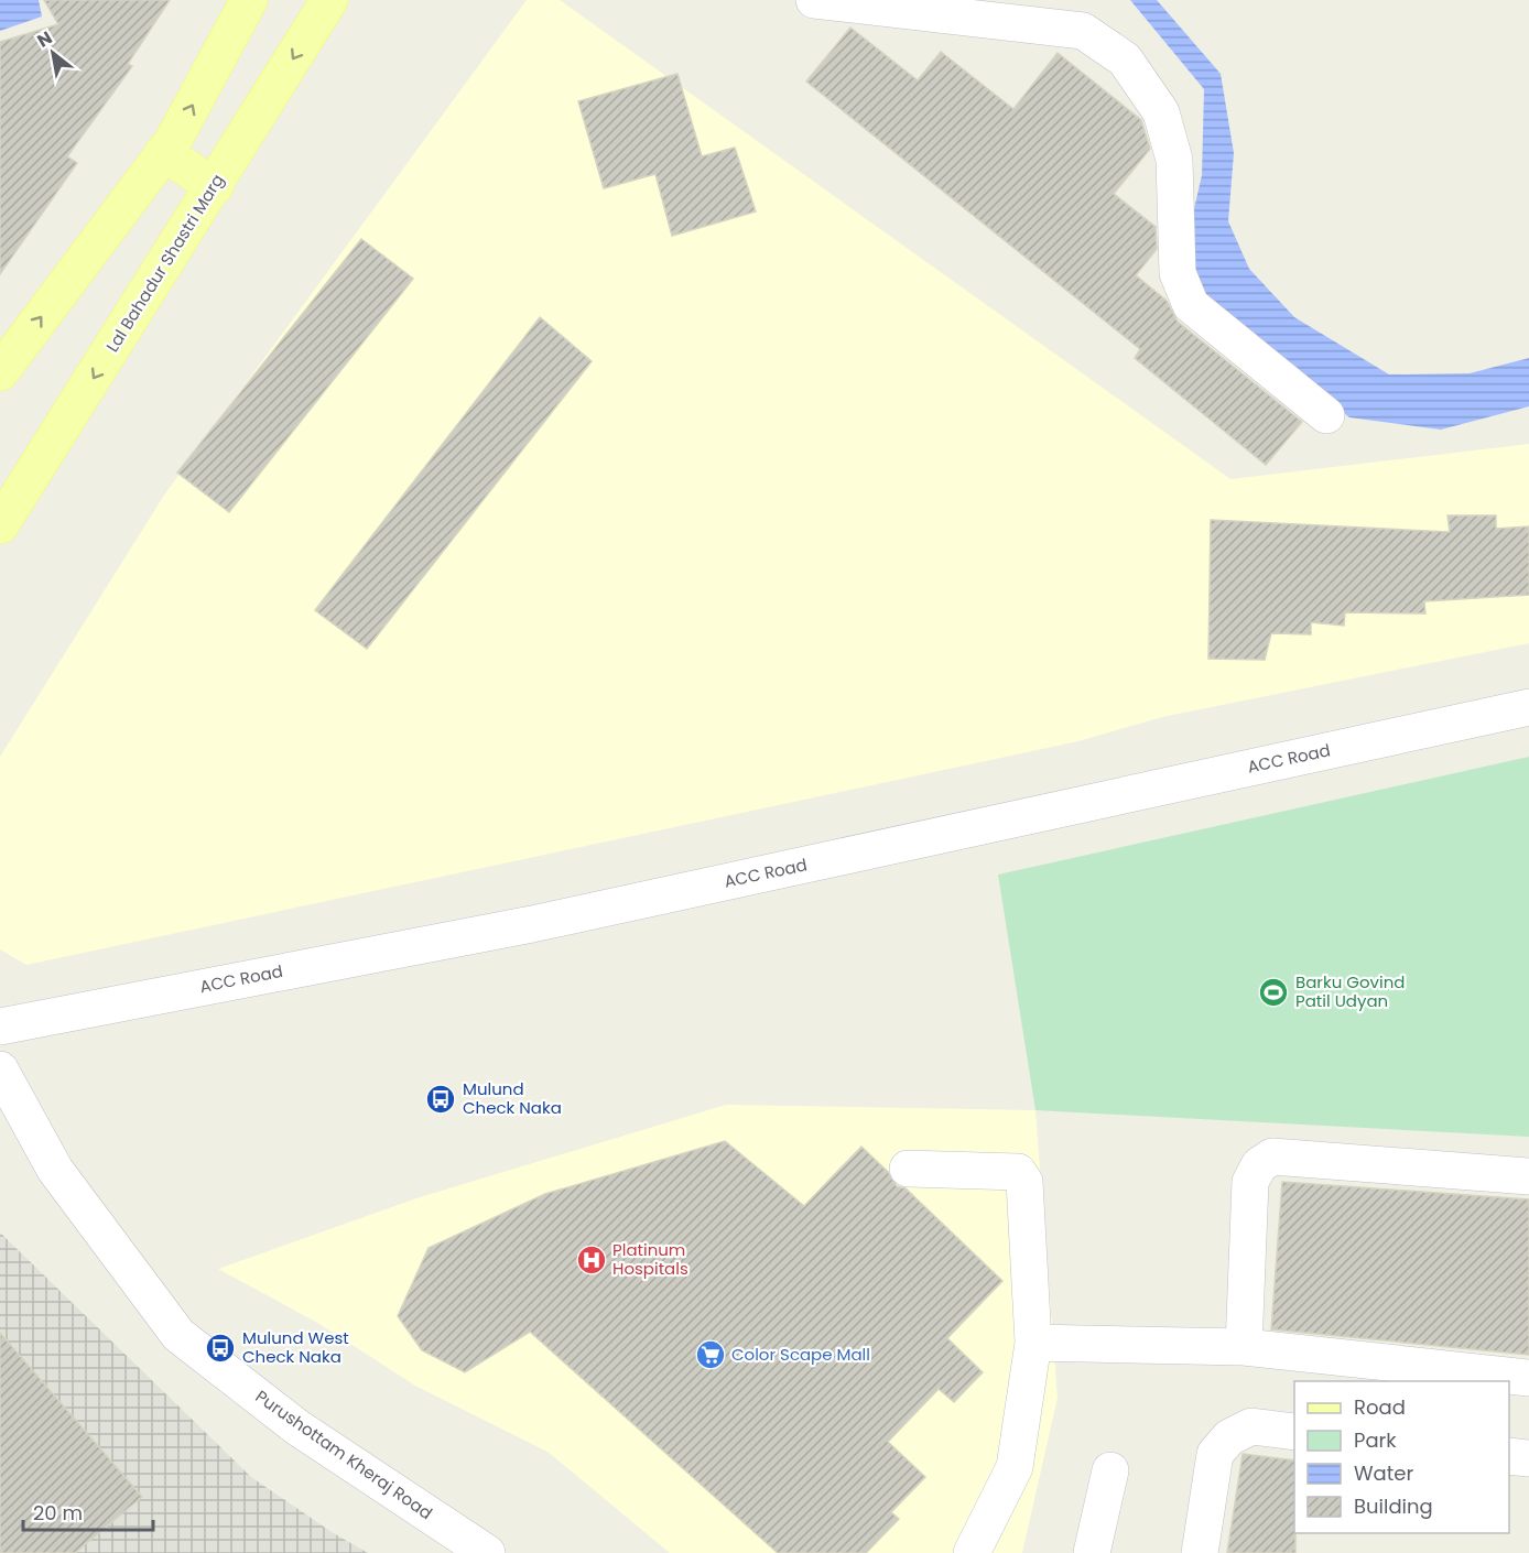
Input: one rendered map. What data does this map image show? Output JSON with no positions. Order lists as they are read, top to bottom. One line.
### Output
{"streets":{"main road":["Lal Bahadur Shastri Marg"],"street":["ACC Road","Purushottam Kheraj Road"]},"places":{"sports":["Barku Govind Patil Udyan"],"bus stop":["Mulund Check Naka","Mulund West Check Naka"],"hospital":["Platinum Hospitals"],"supermarket":["Color Scape Mall"]},"legend":["Road","Park","Water","Building"],"scale_bar":"20 m","north":"top left"}
